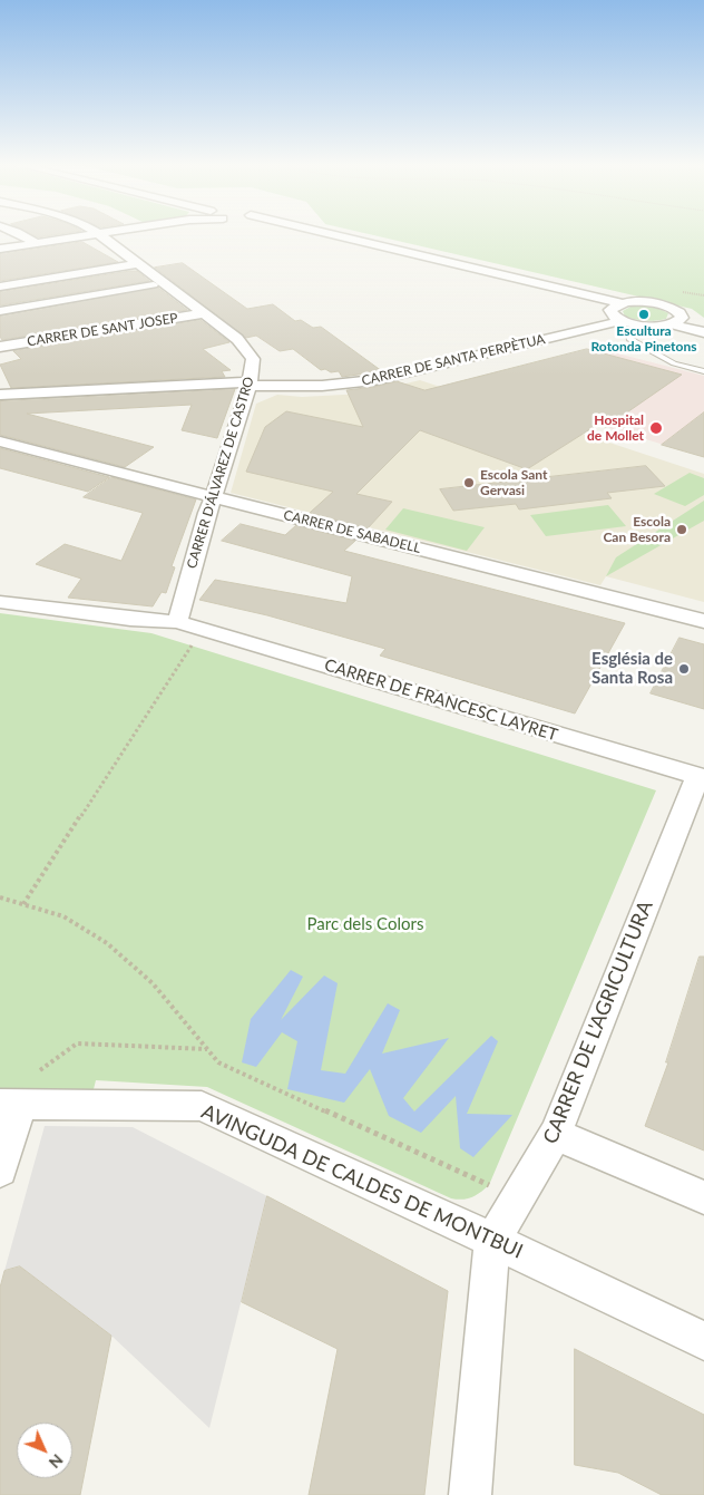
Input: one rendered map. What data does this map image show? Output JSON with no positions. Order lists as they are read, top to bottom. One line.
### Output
{"streets":{"street":["CARRER DE SANT JOSEP","CARRER DE SANTA PERPÈTUA","CARRER D'ÁLVAREZ DE CASTRO","CARRER DE SABADELL","CARRER DE FRANCESC LAYRET","CARRER DE L'AGRICULTURA","AVINGUDA DE CALDES DE MONTBUI"]},"crossings":[["CARRER DE SANT JOSEP","CARRER D'ÁLVAREZ DE CASTRO"],["CARRER DE SANTA PERPÈTUA","CARRER D'ÁLVAREZ DE CASTRO"],["CARRER D'ÁLVAREZ DE CASTRO","CARRER DE SABADELL"],["CARRER D'ÁLVAREZ DE CASTRO","CARRER DE FRANCESC LAYRET"],["CARRER DE FRANCESC LAYRET","CARRER DE L'AGRICULTURA"],["CARRER DE L'AGRICULTURA","AVINGUDA DE CALDES DE MONTBUI"]],"parks":["Parc dels Colors"],"places":["Escultura Rotonda Pinetons","Hospital de Mollet","Escola Sant Gervasi","Escola Can Besora","Església de Santa Rosa"],"north":"bottom right"}
